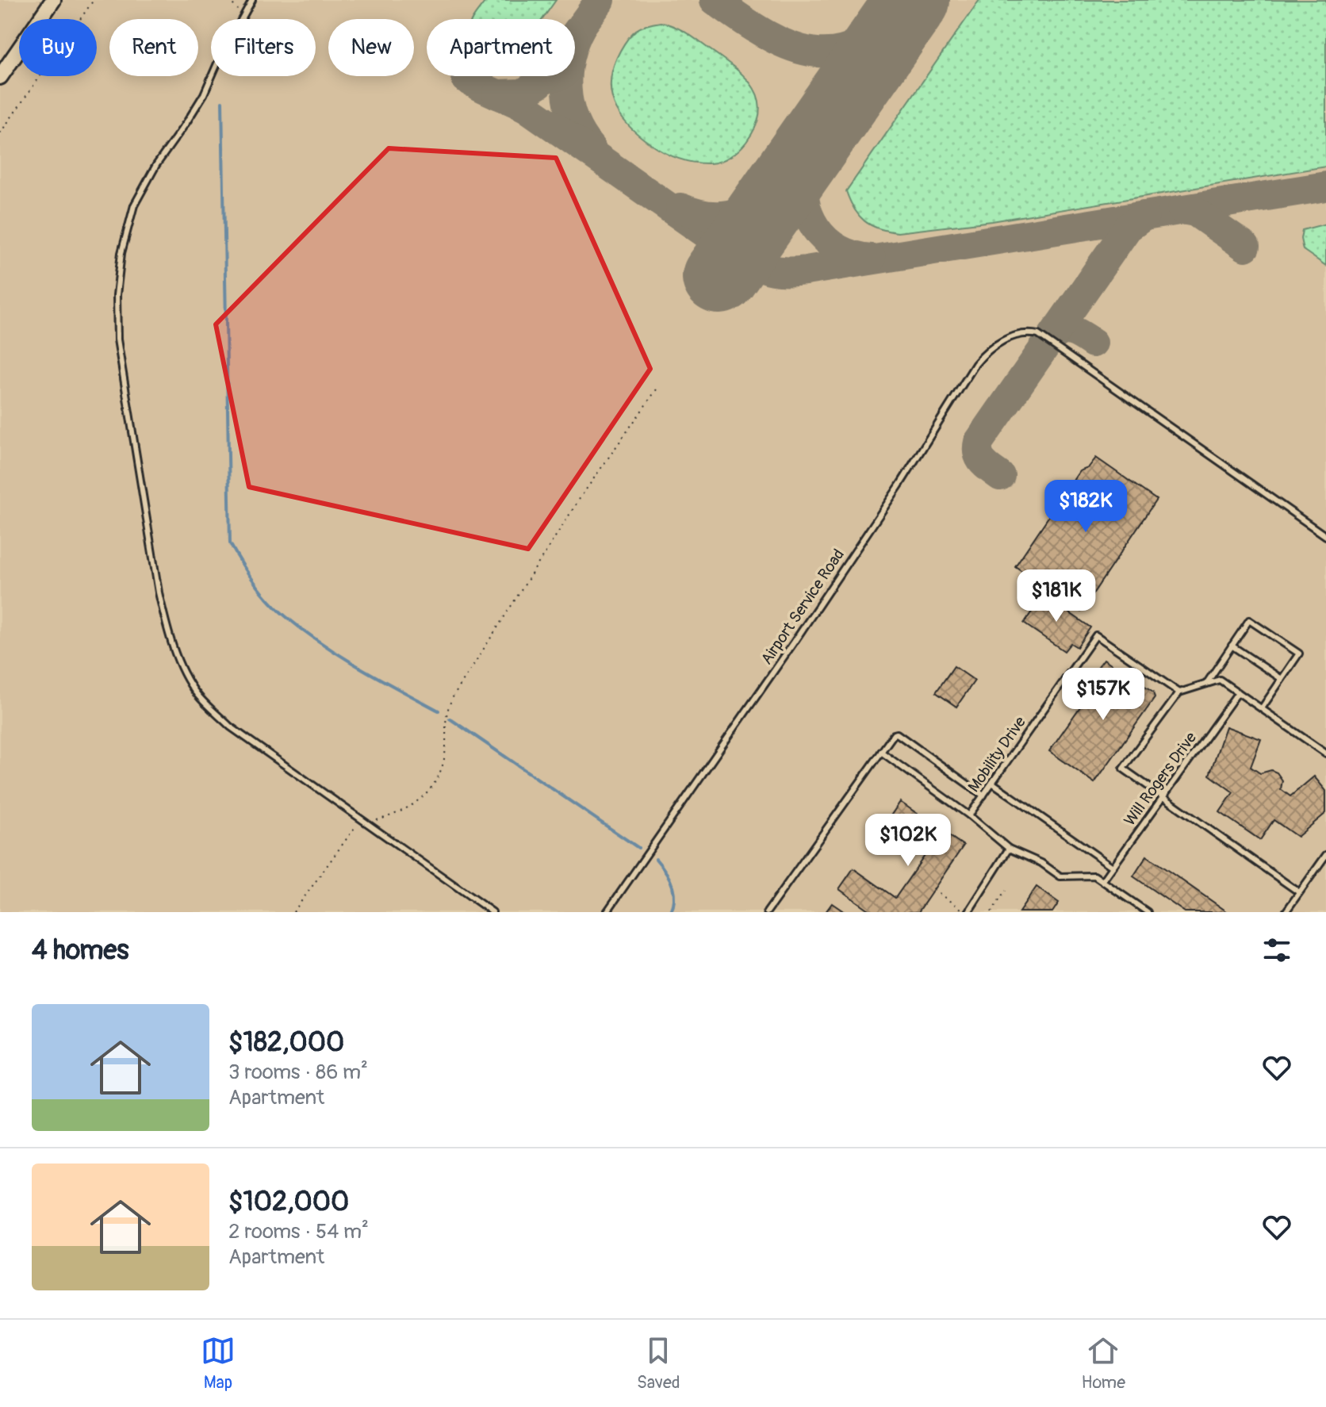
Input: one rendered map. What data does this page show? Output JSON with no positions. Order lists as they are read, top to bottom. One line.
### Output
{"streets":{"lane":["Airport Service Road","Mobility Drive","Will Rogers Drive"]},"crossings":[["Mobility Drive","Will Rogers Drive"]],"page":{"chip":["Buy","Rent","Filters","New","Apartment"],"price":["$182K","$181K","$157K","$102K"],"heading":"4 homes","list":[{"name":"$182,000","note":"3 rooms · 86 m² · Apartment"},{"name":"$102,000","note":"2 rooms · 54 m² · Apartment"}],"tabs":["Map","Saved","Home"]}}
